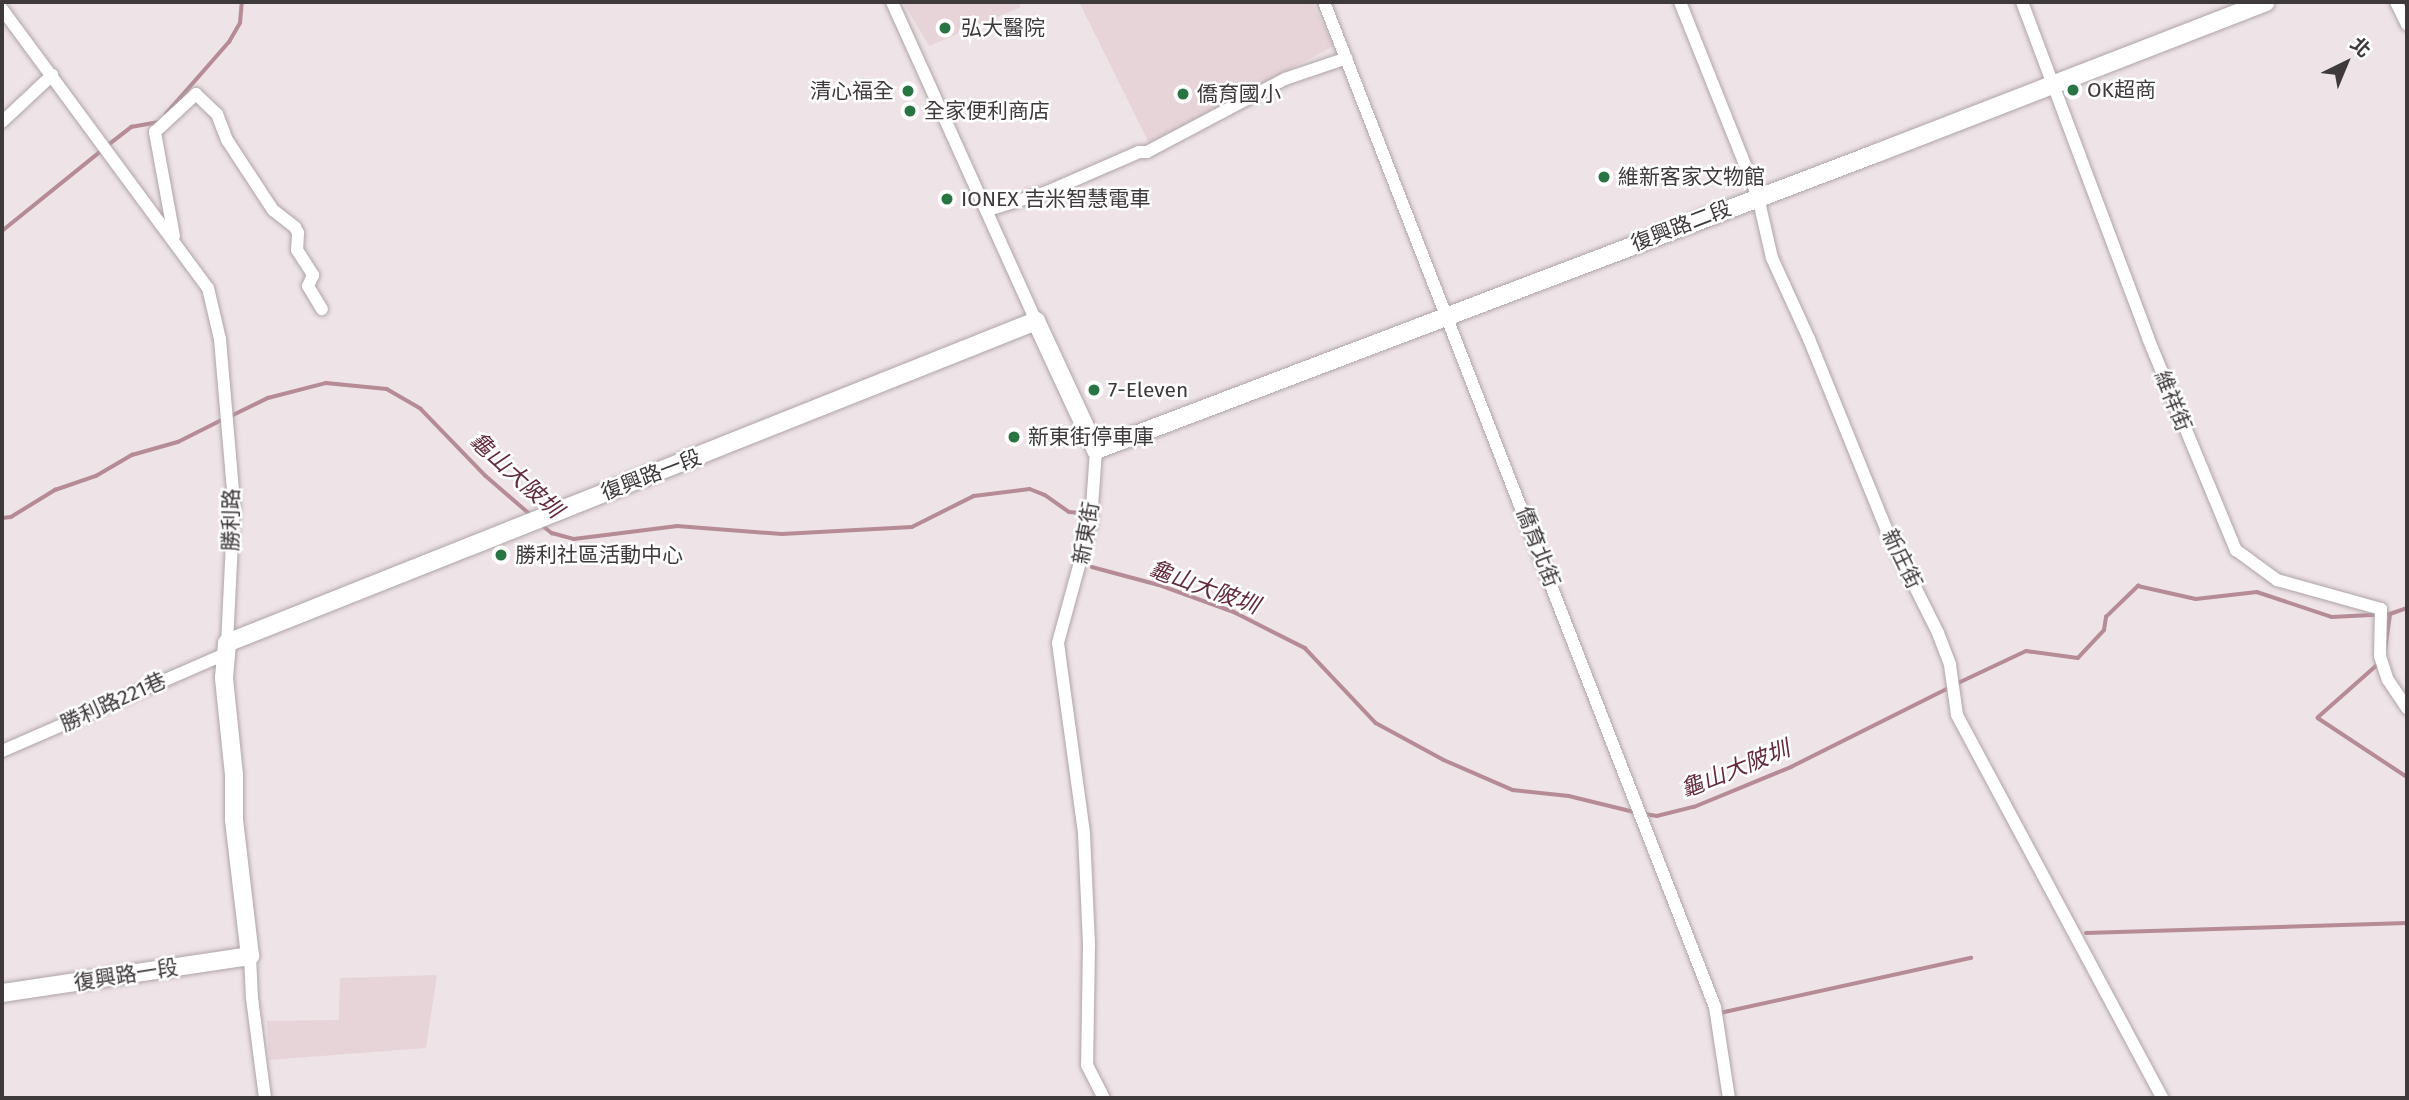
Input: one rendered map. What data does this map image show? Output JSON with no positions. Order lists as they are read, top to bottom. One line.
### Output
{"streets":{"street":["復興路二段","維祥街","復興路一段","勝利路","新東街","僑育北街","新庄街","勝利路221巷"]},"crossings":[["復興路二段","維祥街"],["復興路二段","新東街"],["復興路二段","僑育北街"],["復興路二段","新庄街"],["復興路一段","勝利路"],["復興路一段","新東街"],["復興路一段","勝利路221巷"],["勝利路","勝利路221巷"]],"water":["龜山大陂圳"],"places":["弘大醫院","OK超商","清心福全","僑育國小","全家便利商店","維新客家文物館","IONEX 吉米智慧電車","7-Eleven","新東街停車庫","勝利社區活動中心"],"north":"top right"}
